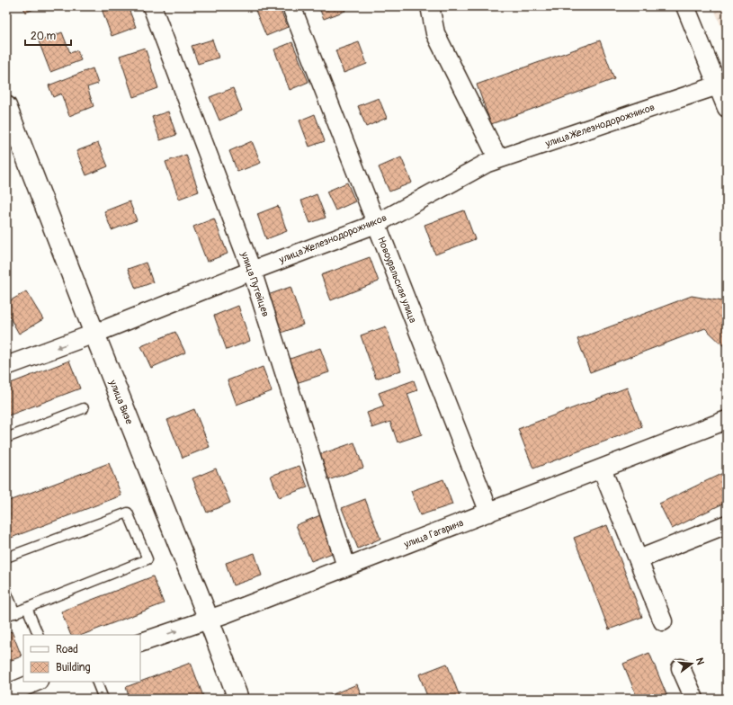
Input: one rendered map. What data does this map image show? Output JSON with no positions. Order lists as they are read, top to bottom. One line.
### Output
{"streets":{"street":["улица Железнодорожников","Новоуральская улица","улица Путейцев","улица Визе","улица Гагарина"]},"crossings":[["улица Железнодорожников","Новоуральская улица"],["улица Железнодорожников","улица Путейцев"],["улица Железнодорожников","улица Визе"],["Новоуральская улица","улица Гагарина"],["улица Путейцев","улица Гагарина"],["улица Визе","улица Гагарина"]],"legend":["Road","Building"],"scale_bar":"20 m","north":"right"}
